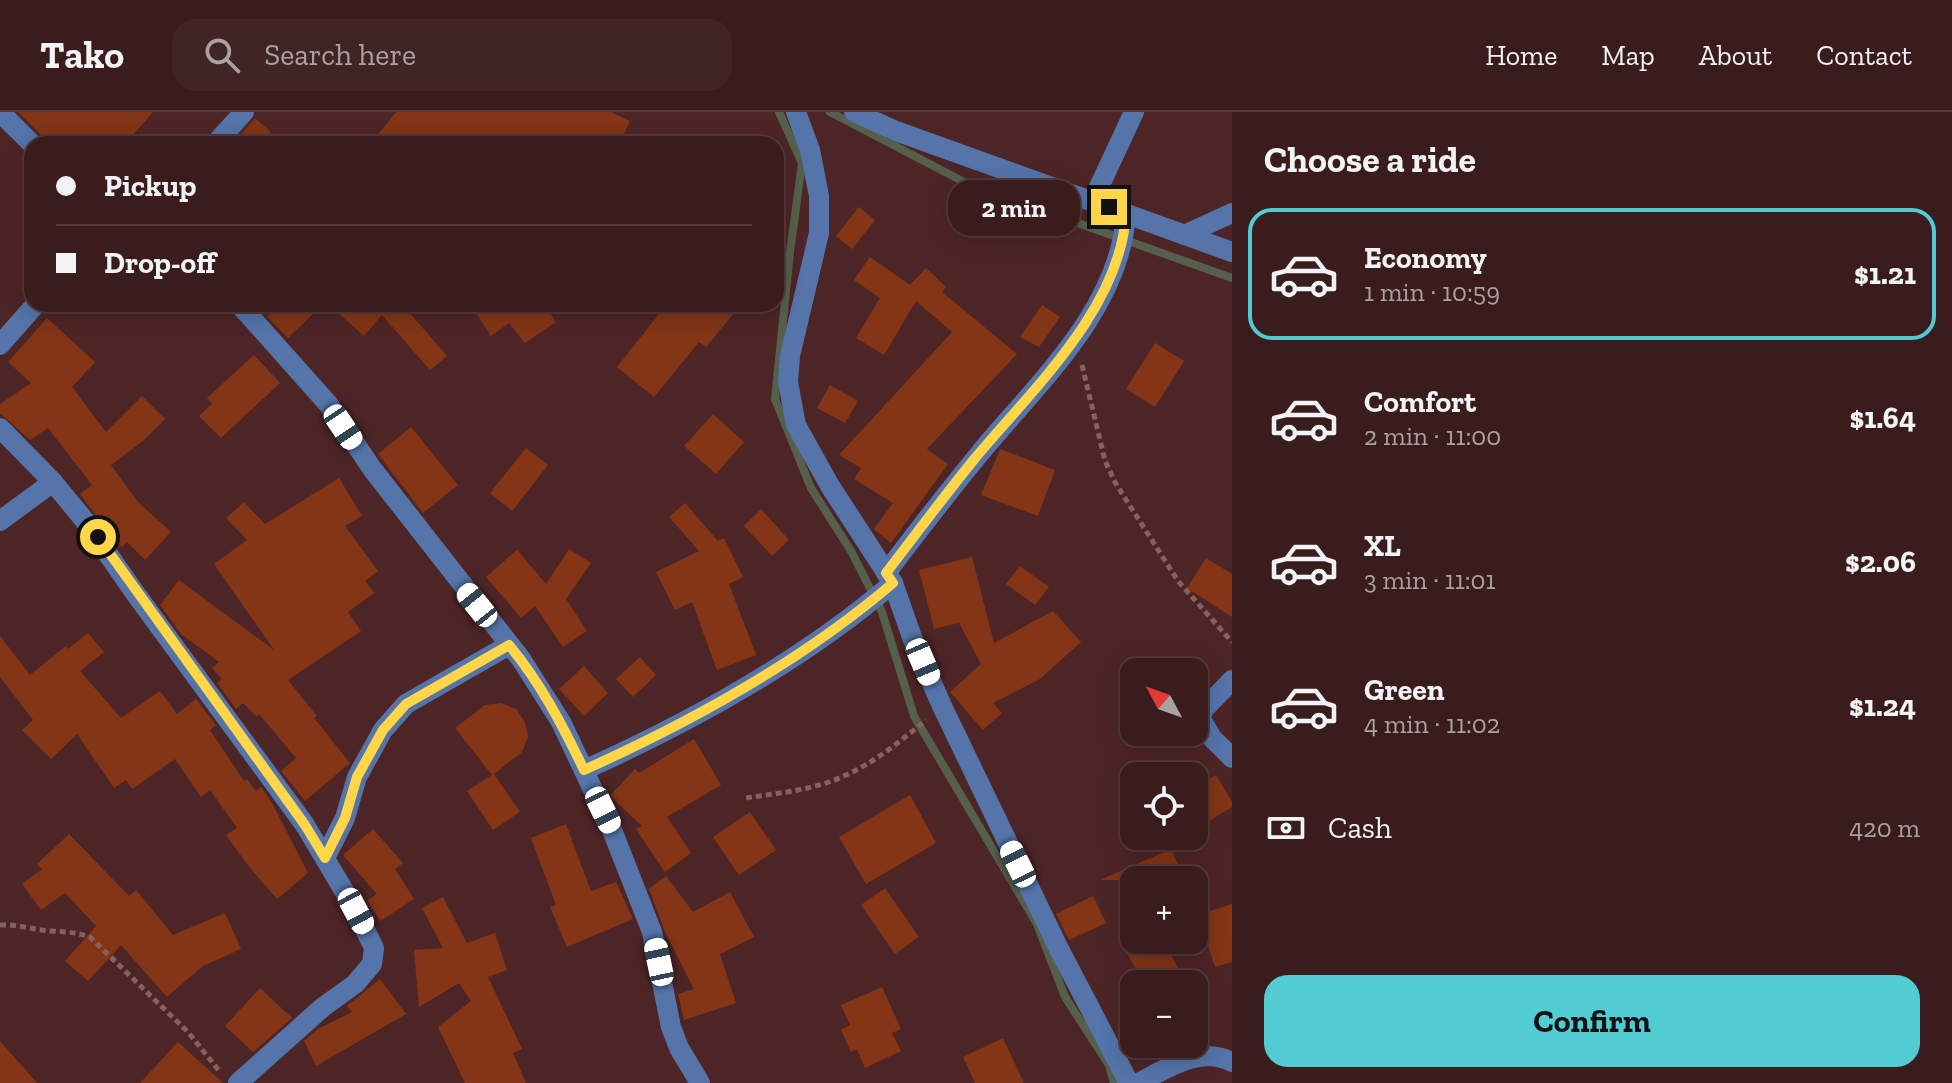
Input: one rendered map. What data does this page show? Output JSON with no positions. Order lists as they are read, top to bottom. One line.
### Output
{"north":"top left","page":{"header":"Tako","search":"Search here","nav":["Home","Map","About","Contact"],"heading":"Choose a ride","banner":["Pickup","Drop-off"],"bubble":"2 min","list":[{"name":"Economy","note":"1 min · 10:59","value":"$1.21"},{"name":"Comfort","note":"2 min · 11:00","value":"$1.64"},{"name":"XL","note":"3 min · 11:01","value":"$2.06"},{"name":"Green","note":"4 min · 11:02","value":"$1.24"}],"map_buttons":["+","−"],"pay":["Cash","420 m"],"buttons":"Confirm"}}
